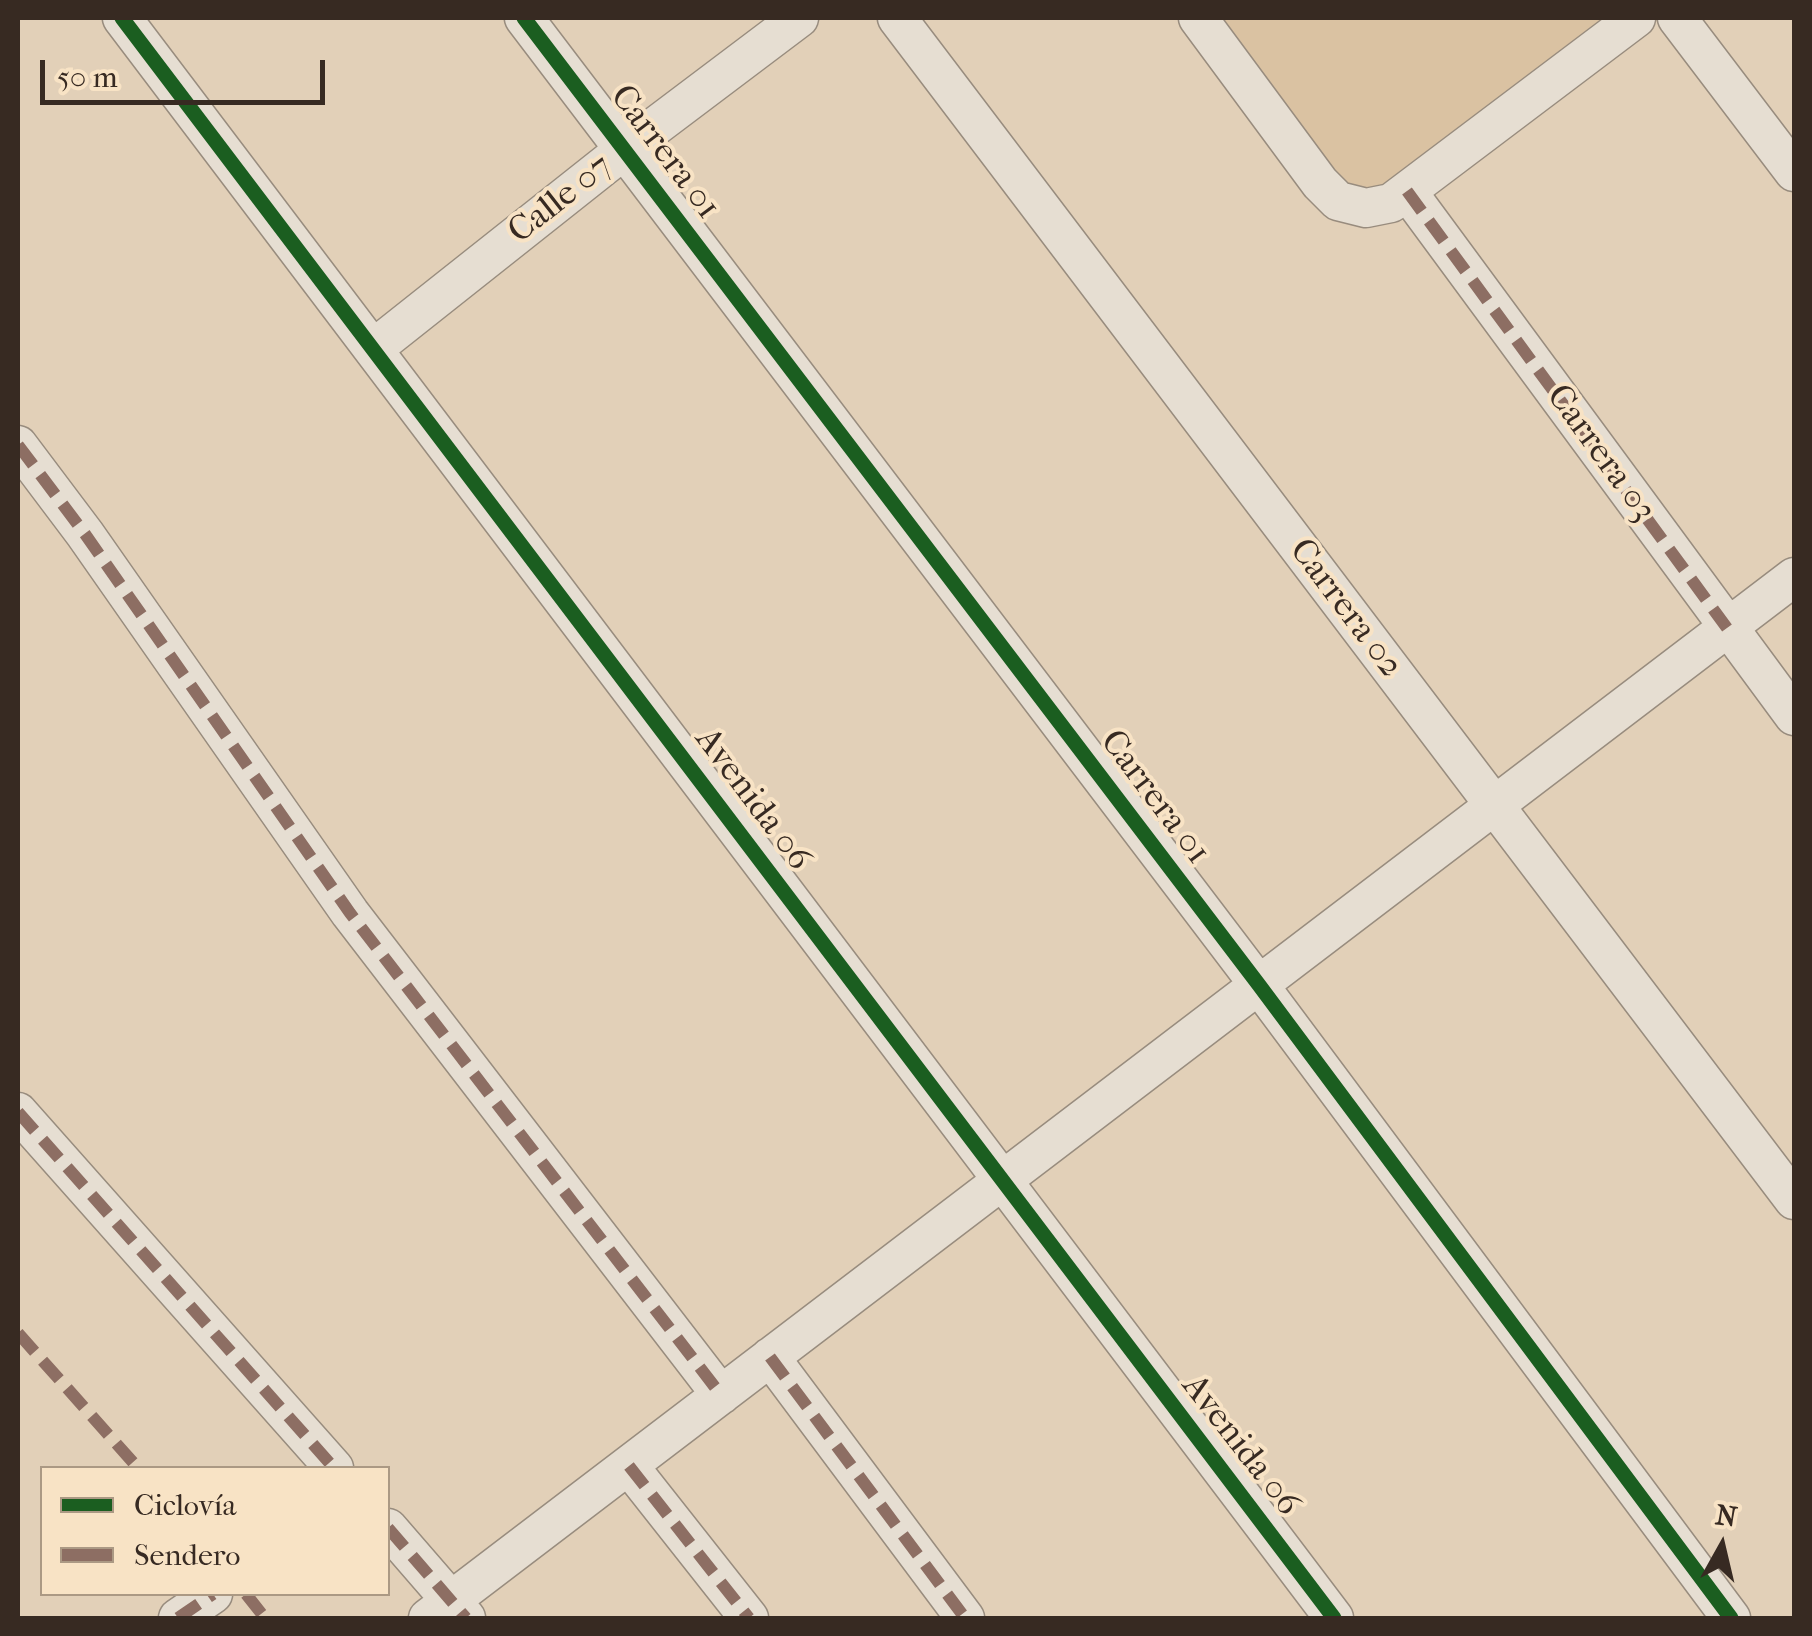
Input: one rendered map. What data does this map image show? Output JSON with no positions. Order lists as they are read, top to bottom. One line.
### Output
{"streets":{"street":["Carrera 01","Calle 07","Carrera 03","Carrera 02","Avenida 06"]},"crossings":[["Carrera 01","Calle 07"],["Calle 07","Avenida 06"]],"legend":["Ciclovía","Sendero"],"scale_bar":"50 m","north":"top"}
